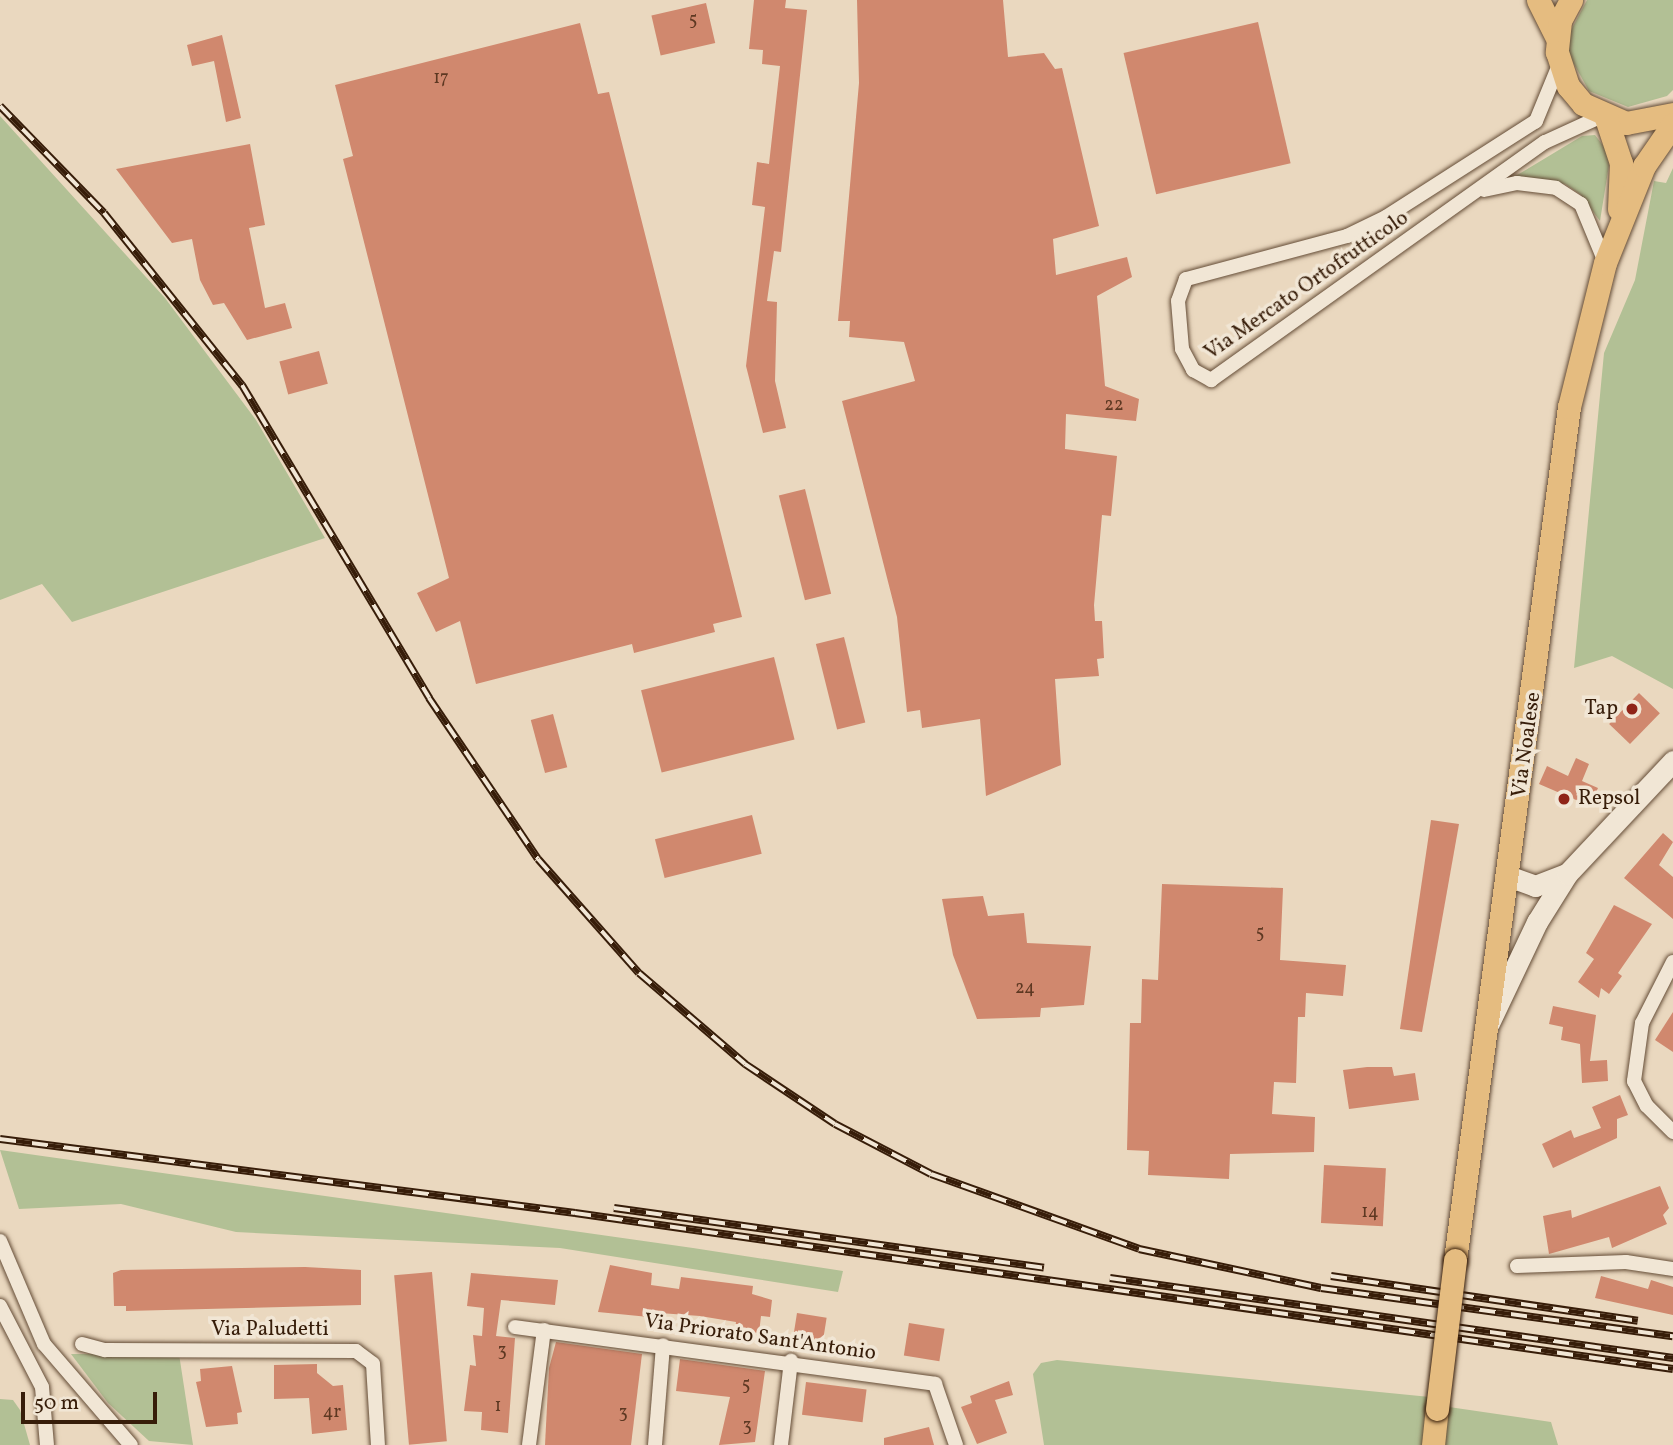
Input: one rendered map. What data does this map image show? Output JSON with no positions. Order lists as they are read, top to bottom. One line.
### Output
{"streets":{"main road":["Via Noalese"],"street":["Via Mercato Ortofrutticolo","Via Paludetti","Via Priorato Sant'Antonio"]},"crossings":[["Via Mercato Ortofrutticolo","Via Noalese"]],"places":["Tap","Repsol"],"house_numbers":["5","17","22","5","24","14","3","5","1","4r","3","3"],"scale_bar":"50 m"}
